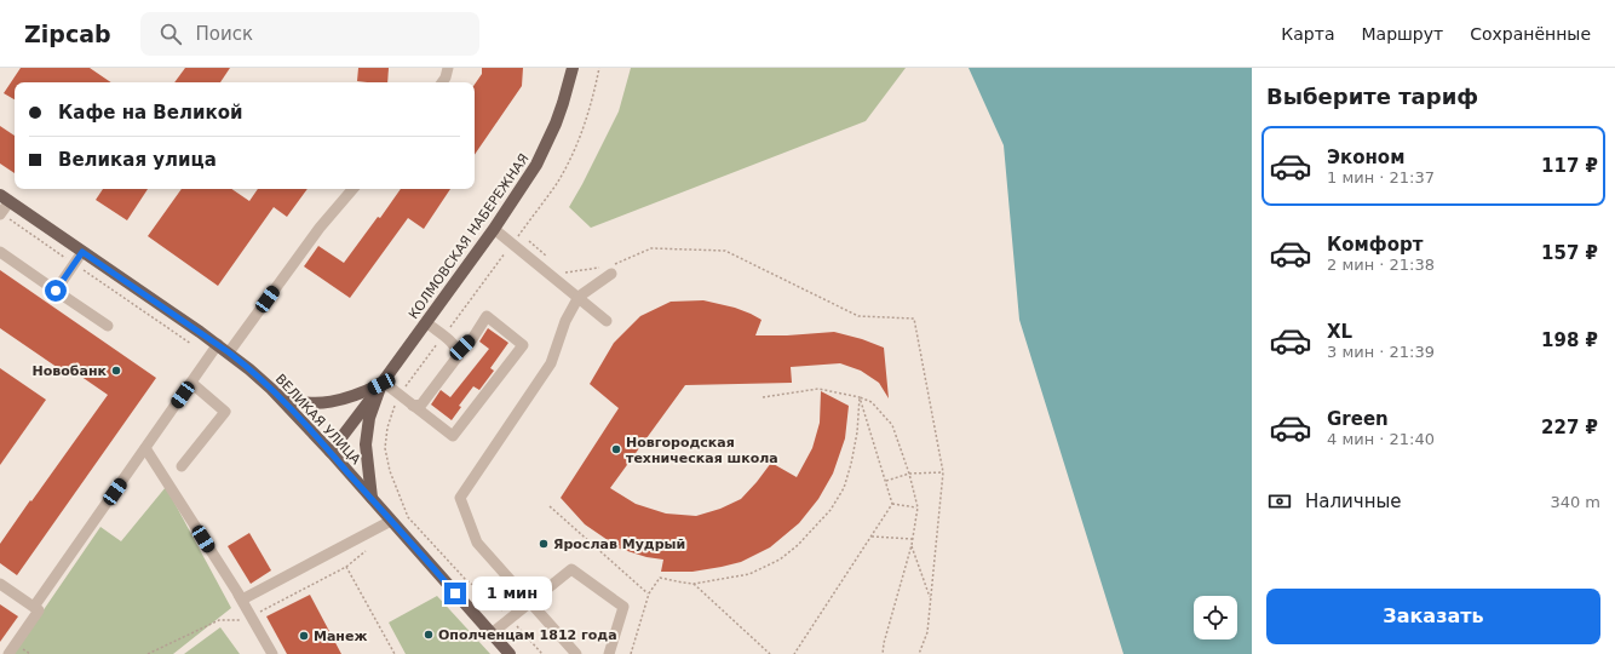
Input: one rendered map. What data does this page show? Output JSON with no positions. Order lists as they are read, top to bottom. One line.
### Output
{"streets":{"main road":["КОЛМОВСКАЯ НАБЕРЕЖНАЯ","ВЕЛИКАЯ УЛИЦА"]},"crossings":[["КОЛМОВСКАЯ НАБЕРЕЖНАЯ","ВЕЛИКАЯ УЛИЦА"]],"places":["Новобанк","Новгородская техническая школа","Ярослав Мудрый","Ополченцам 1812 года","Манеж"],"page":{"header":"Zipcab","search":"Поиск","nav":["Карта","Маршрут","Сохранённые"],"heading":"Выберите тариф","banner":["Кафе на Великой","Великая улица"],"list":[{"name":"Эконом","note":"1 мин · 21:37","value":"117 ₽"},{"name":"Комфорт","note":"2 мин · 21:38","value":"157 ₽"},{"name":"XL","note":"3 мин · 21:39","value":"198 ₽"},{"name":"Green","note":"4 мин · 21:40","value":"227 ₽"}],"pay":["Наличные","340 m"],"bubble":"1 мин","buttons":"Заказать"}}
